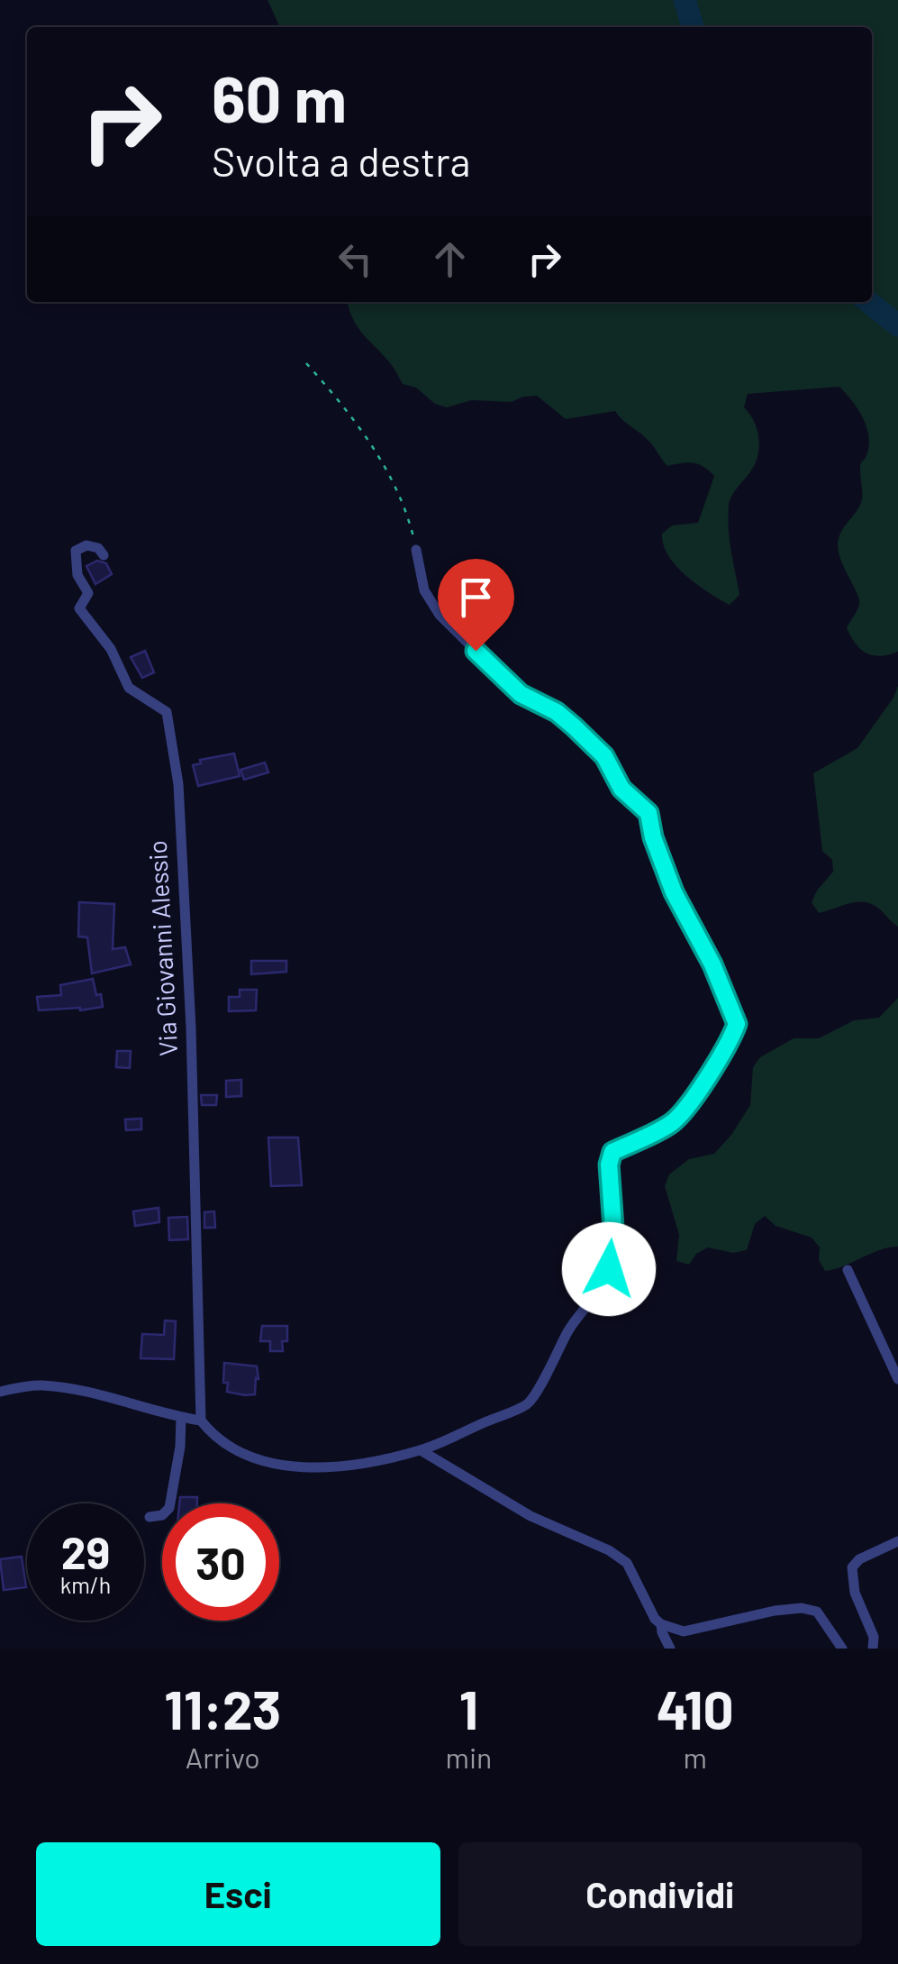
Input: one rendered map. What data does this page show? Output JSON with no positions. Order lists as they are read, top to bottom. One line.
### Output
{"streets":{"street":["Via Giovanni Alessio"]},"page":{"turn":["60 m","Svolta a destra"],"speed":"29 km/h","limit":"30","eta":["11:23","Arrivo","1","min","410","m"],"buttons":["Esci","Condividi"]}}
